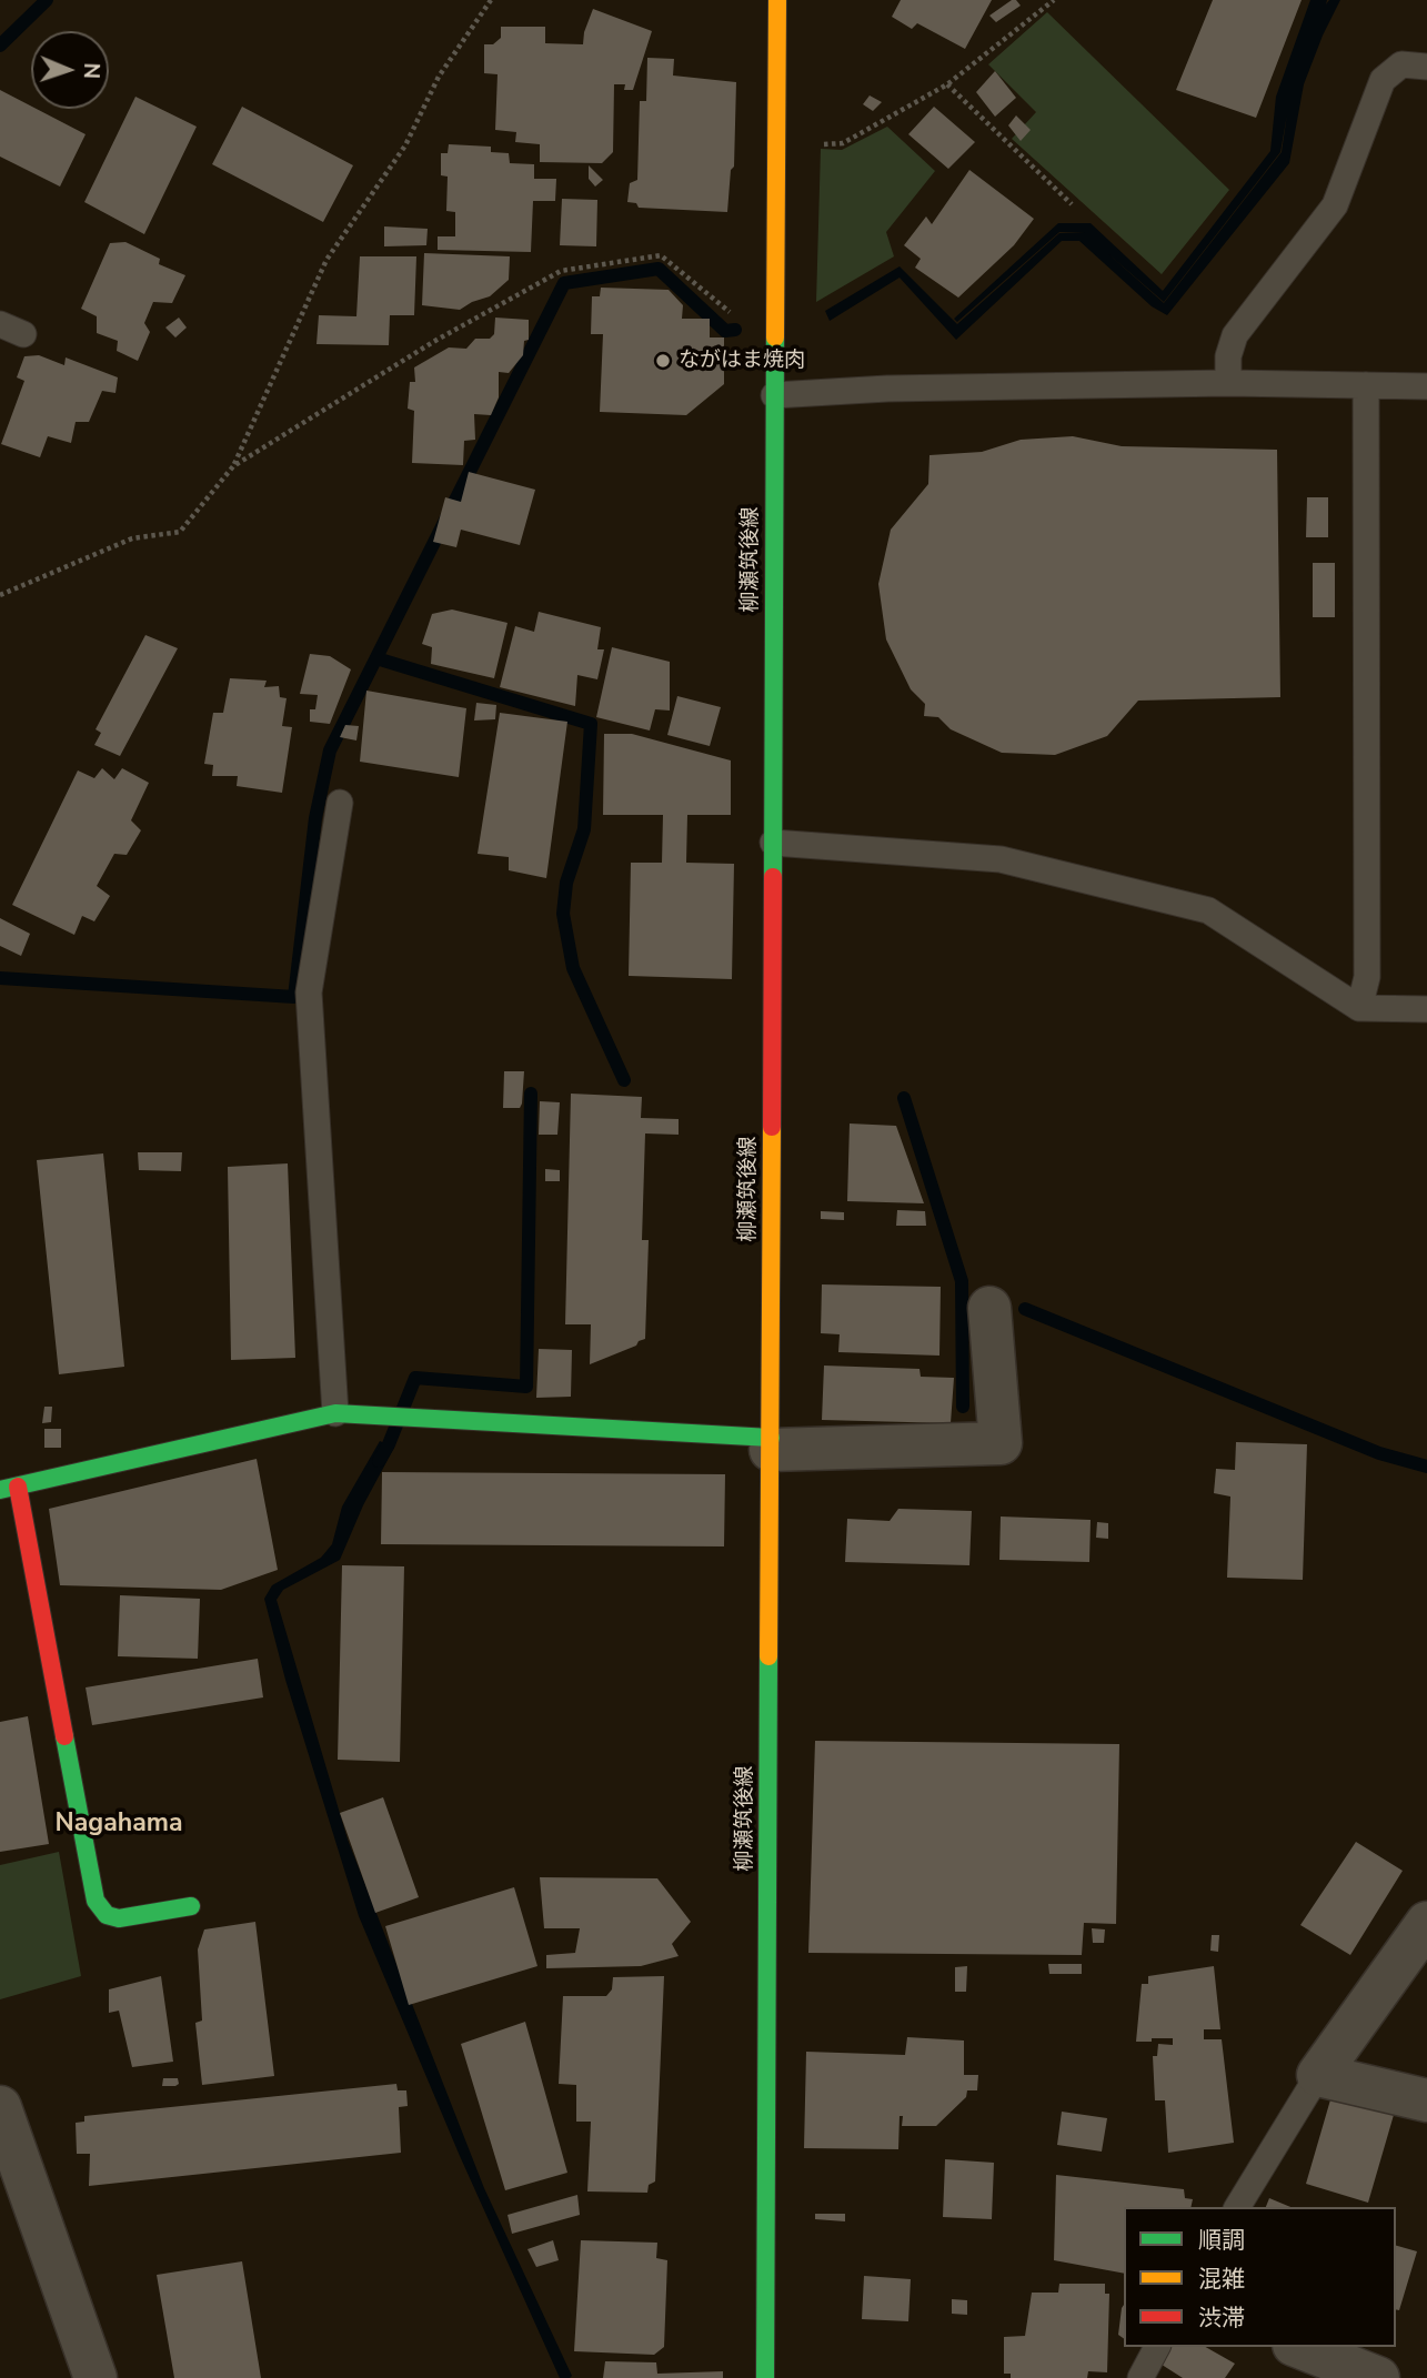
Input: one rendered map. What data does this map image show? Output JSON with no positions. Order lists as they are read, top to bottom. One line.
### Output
{"streets":{"main road":["柳瀬筑後線"]},"districts":["Nagahama"],"places":["ながはま焼肉"],"legend":["順調","混雑","渋滞"],"north":"right"}
